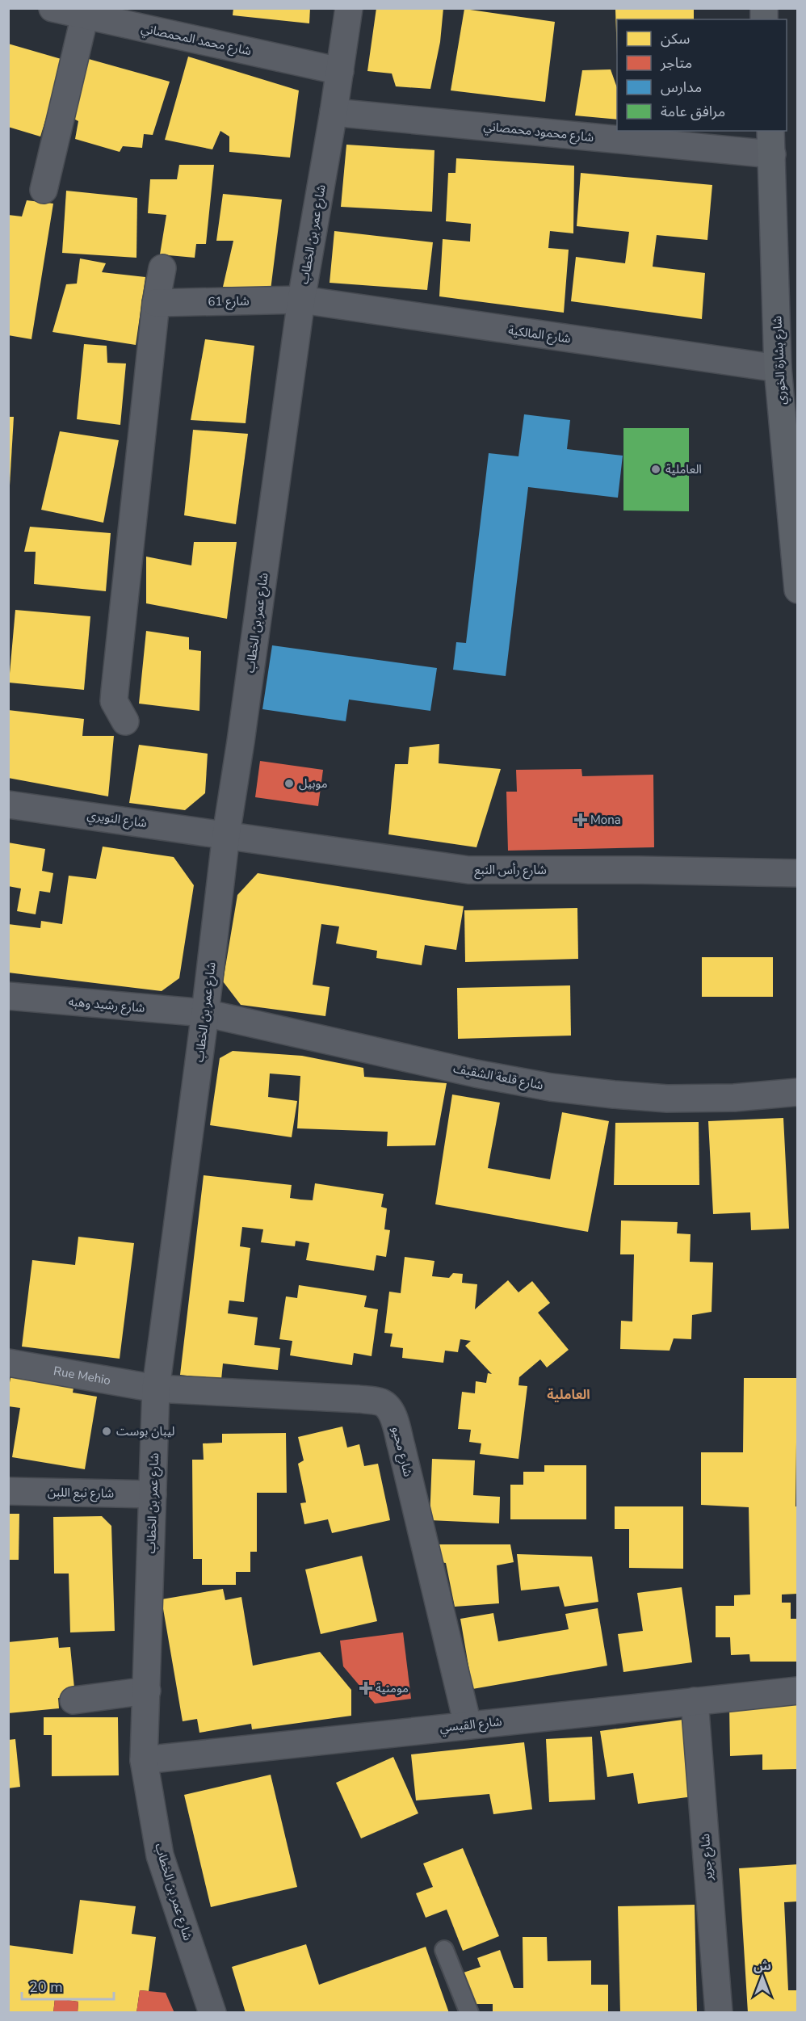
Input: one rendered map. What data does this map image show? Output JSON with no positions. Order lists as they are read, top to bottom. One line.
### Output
{"streets":{"main road":["شارع بشارة الخوري"],"street":["شارع محمد المحمصاني","شارع محمود محمصاني","شارع عمر بن الخطاب","شارع 61","شارع المالكية","شارع النويري","شارع رأس النبع","شارع رشيد وهبه","شارع قلعة الشقيف","Rue Mehio","شارع محيو","شارع نبع اللبن","شارع القيسي","شارع جرير"]},"crossings":[["شارع محمد المحمصاني","شارع عمر بن الخطاب"],["شارع محمود محمصاني","شارع عمر بن الخطاب"],["شارع محمود محمصاني","شارع بشارة الخوري"],["شارع عمر بن الخطاب","شارع 61"],["شارع عمر بن الخطاب","شارع المالكية"],["شارع عمر بن الخطاب","شارع النويري"],["شارع عمر بن الخطاب","شارع رأس النبع"],["شارع عمر بن الخطاب","شارع رشيد وهبه"],["شارع عمر بن الخطاب","شارع قلعة الشقيف"],["شارع عمر بن الخطاب","Rue Mehio"],["شارع عمر بن الخطاب","شارع محيو"],["شارع عمر بن الخطاب","شارع نبع اللبن"],["شارع عمر بن الخطاب","شارع القيسي"],["شارع 61","شارع المالكية"],["شارع المالكية","شارع بشارة الخوري"],["شارع النويري","شارع رأس النبع"],["شارع رشيد وهبه","شارع قلعة الشقيف"],["Rue Mehio","شارع محيو"],["شارع محيو","شارع القيسي"],["شارع القيسي","شارع جرير"]],"districts":["العاملية"],"places":{"other":["العاملية","موبيل","ليبان بوست"],"health":["Mona","مومنية"]},"legend":["سكن","متاجر","مدارس","مرافق عامة"],"scale_bar":"20 m","north":"top"}
